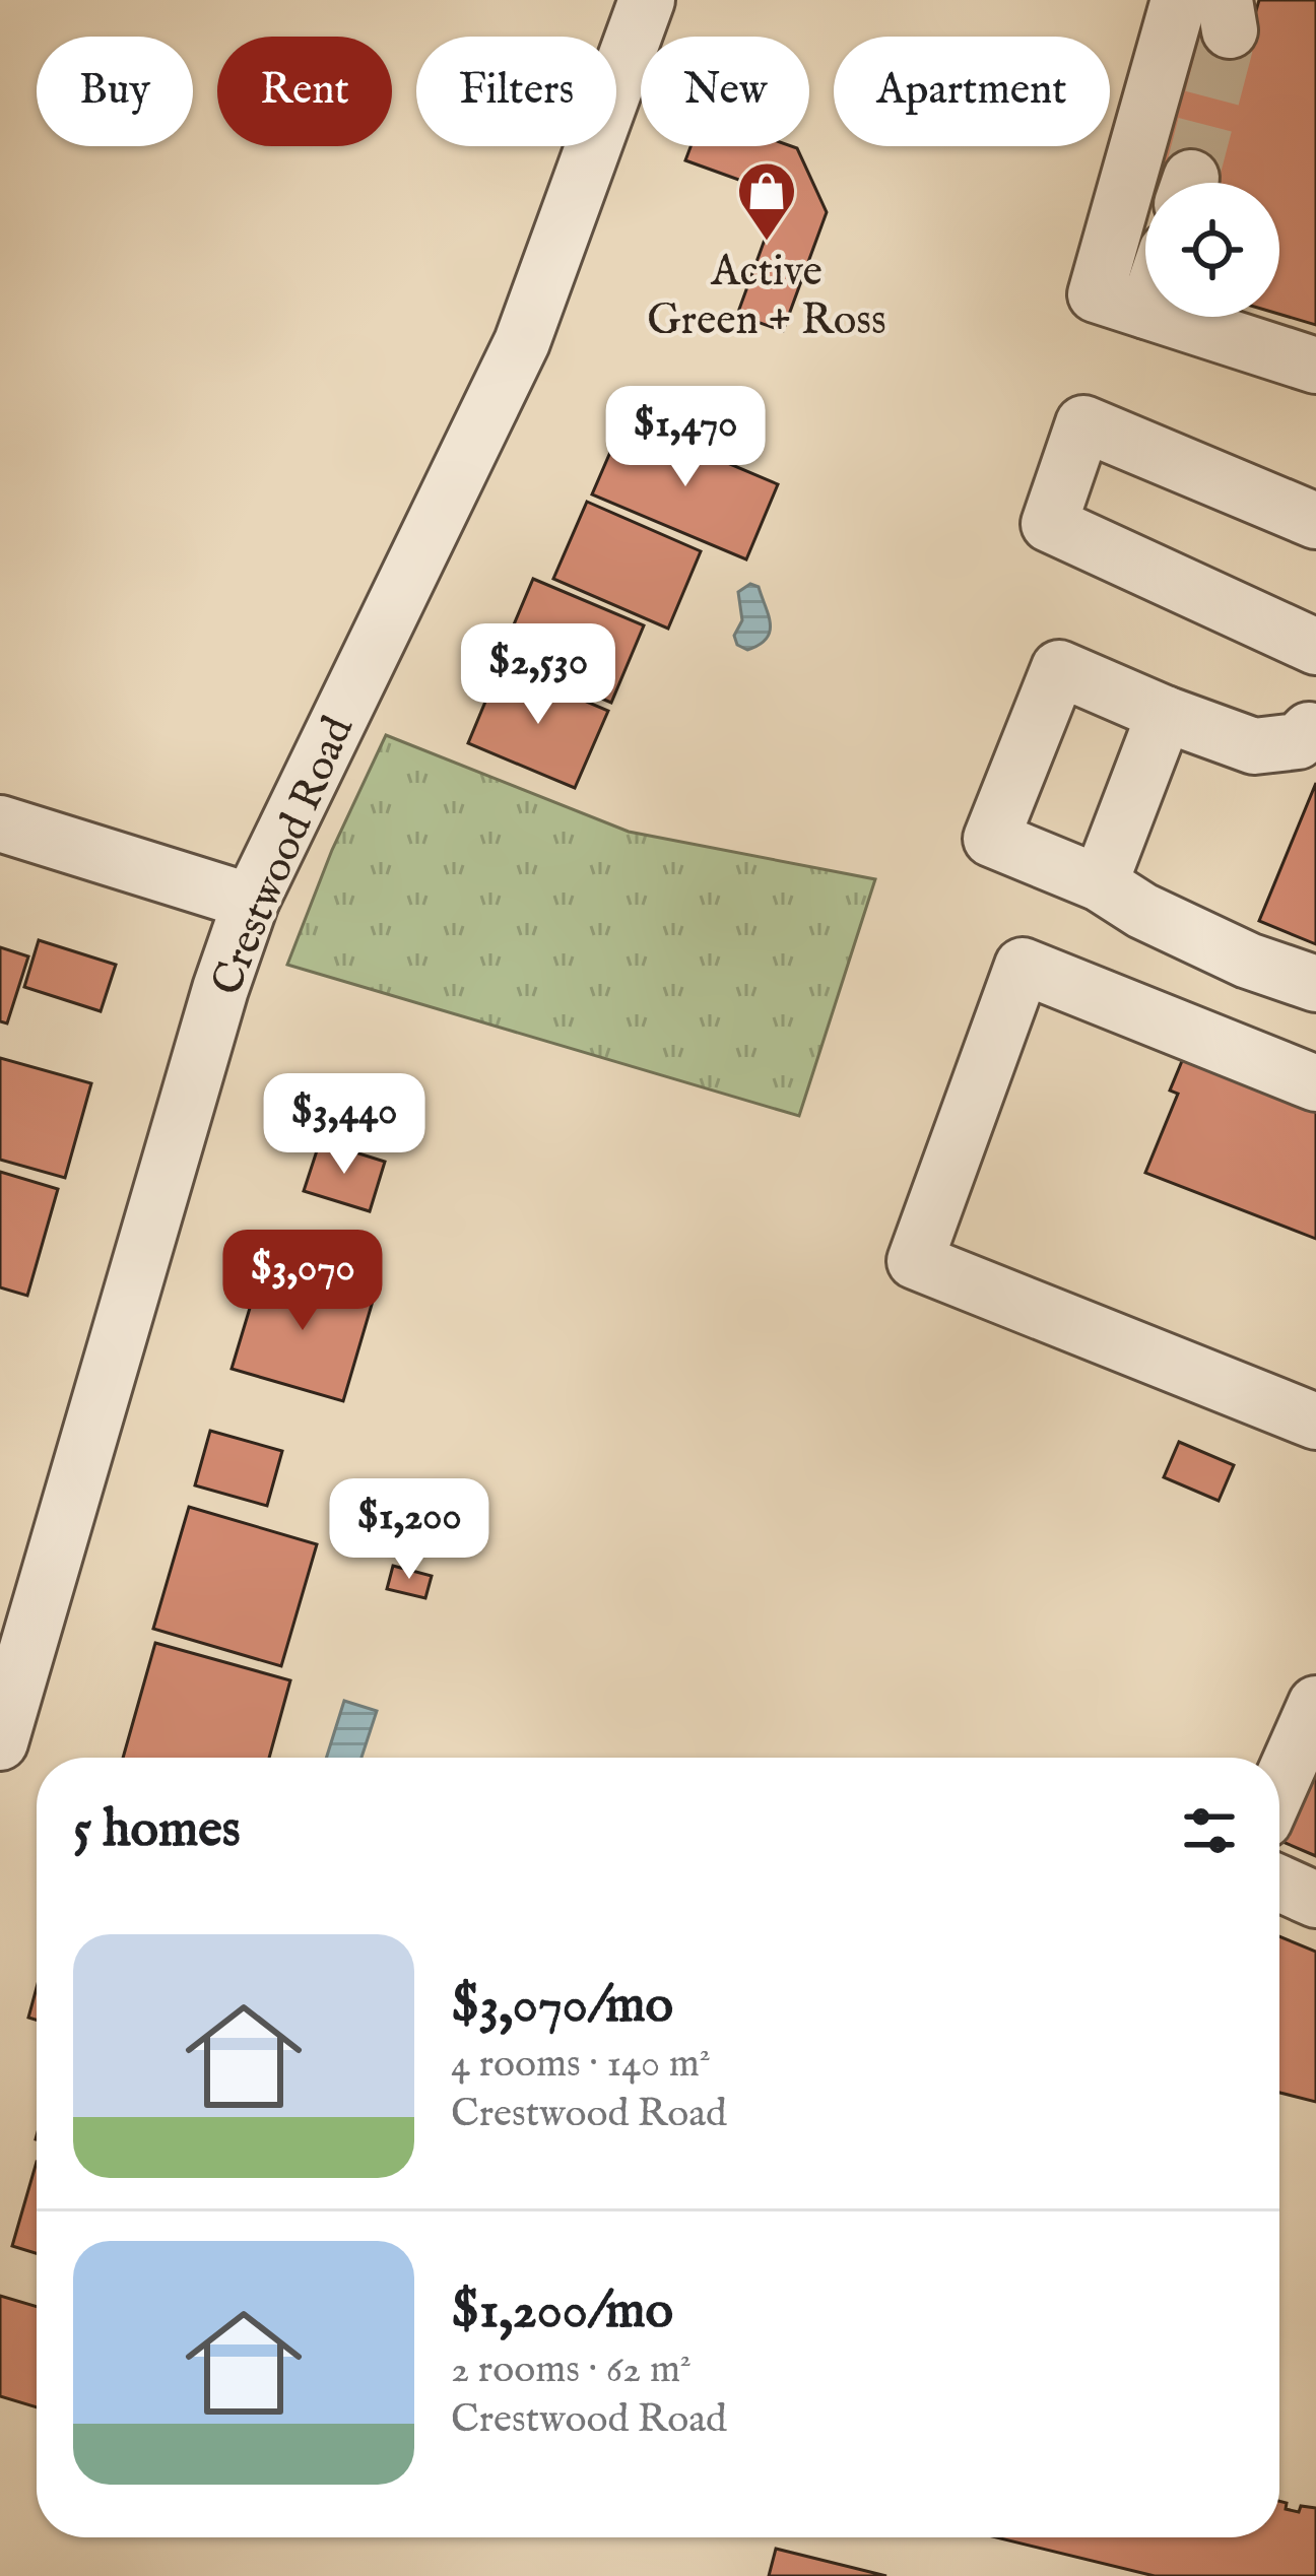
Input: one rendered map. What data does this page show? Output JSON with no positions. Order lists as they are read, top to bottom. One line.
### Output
{"streets":{"street":["Crestwood Road"]},"places":{"shop":["Active Green + Ross"]},"page":{"chip":["Buy","Rent","Filters","New","Apartment"],"price":["$1,470","$2,530","$3,440","$3,070","$1,200"],"heading":"5 homes","list":[{"name":"$3,070/mo","note":"4 rooms · 140 m² · Crestwood Road"},{"name":"$1,200/mo","note":"2 rooms · 62 m² · Crestwood Road"}]}}
